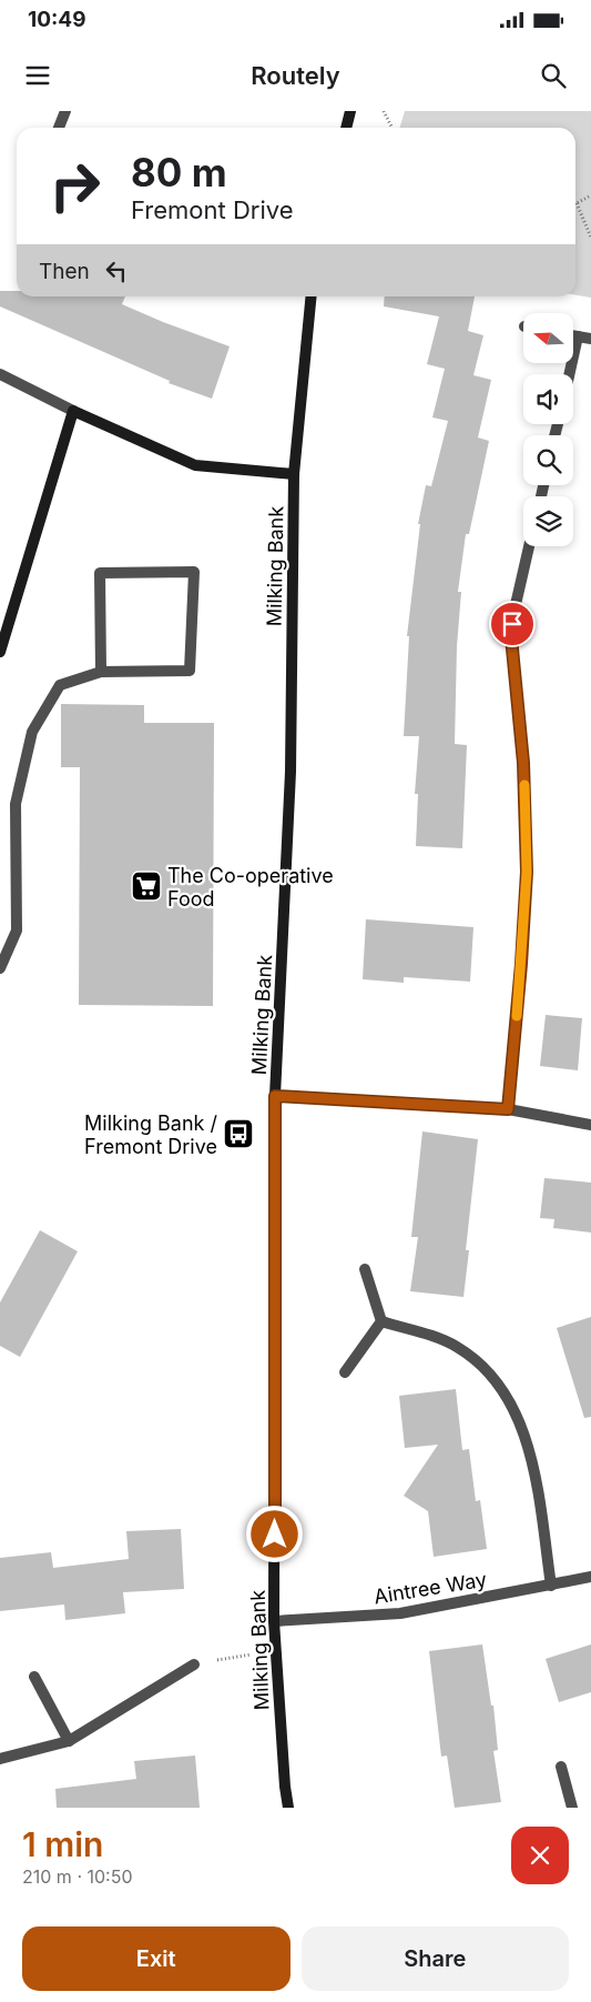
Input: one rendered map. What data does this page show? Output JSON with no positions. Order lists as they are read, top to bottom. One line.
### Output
{"streets":{"street":["Milking Bank","Aintree Way"]},"crossings":[["Milking Bank","Aintree Way"]],"places":{"supermarket":["The Co-operative Food"],"bus stop":["Milking Bank / Fremont Drive"]},"north":"left","page":{"status":"10:49","header":"Routely","turn":["80 m","Fremont Drive"],"then":"Then","heading":["1 min","210 m · 10:50"],"buttons":["Exit","Share"]}}
